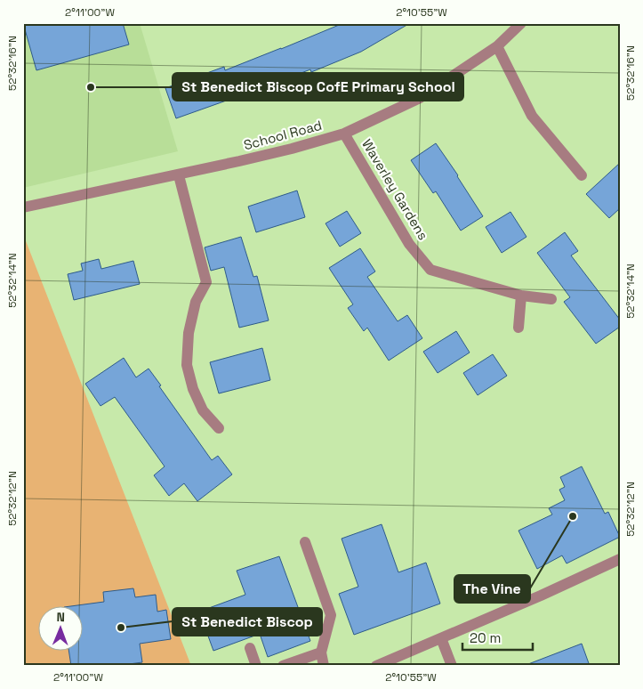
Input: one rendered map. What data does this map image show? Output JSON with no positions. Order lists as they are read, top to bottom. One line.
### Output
{"streets":{"street":["School Road","Waverley Gardens"]},"crossings":[["School Road","Waverley Gardens"]],"places":["St Benedict Biscop CofE Primary School","The Vine","St Benedict Biscop"],"scale_bar":"20 m","north":"top","coordinates":["2°11'00\"W","2°10'55\"W","52°32'16\"N","52°32'14\"N","52°32'12\"N"]}
